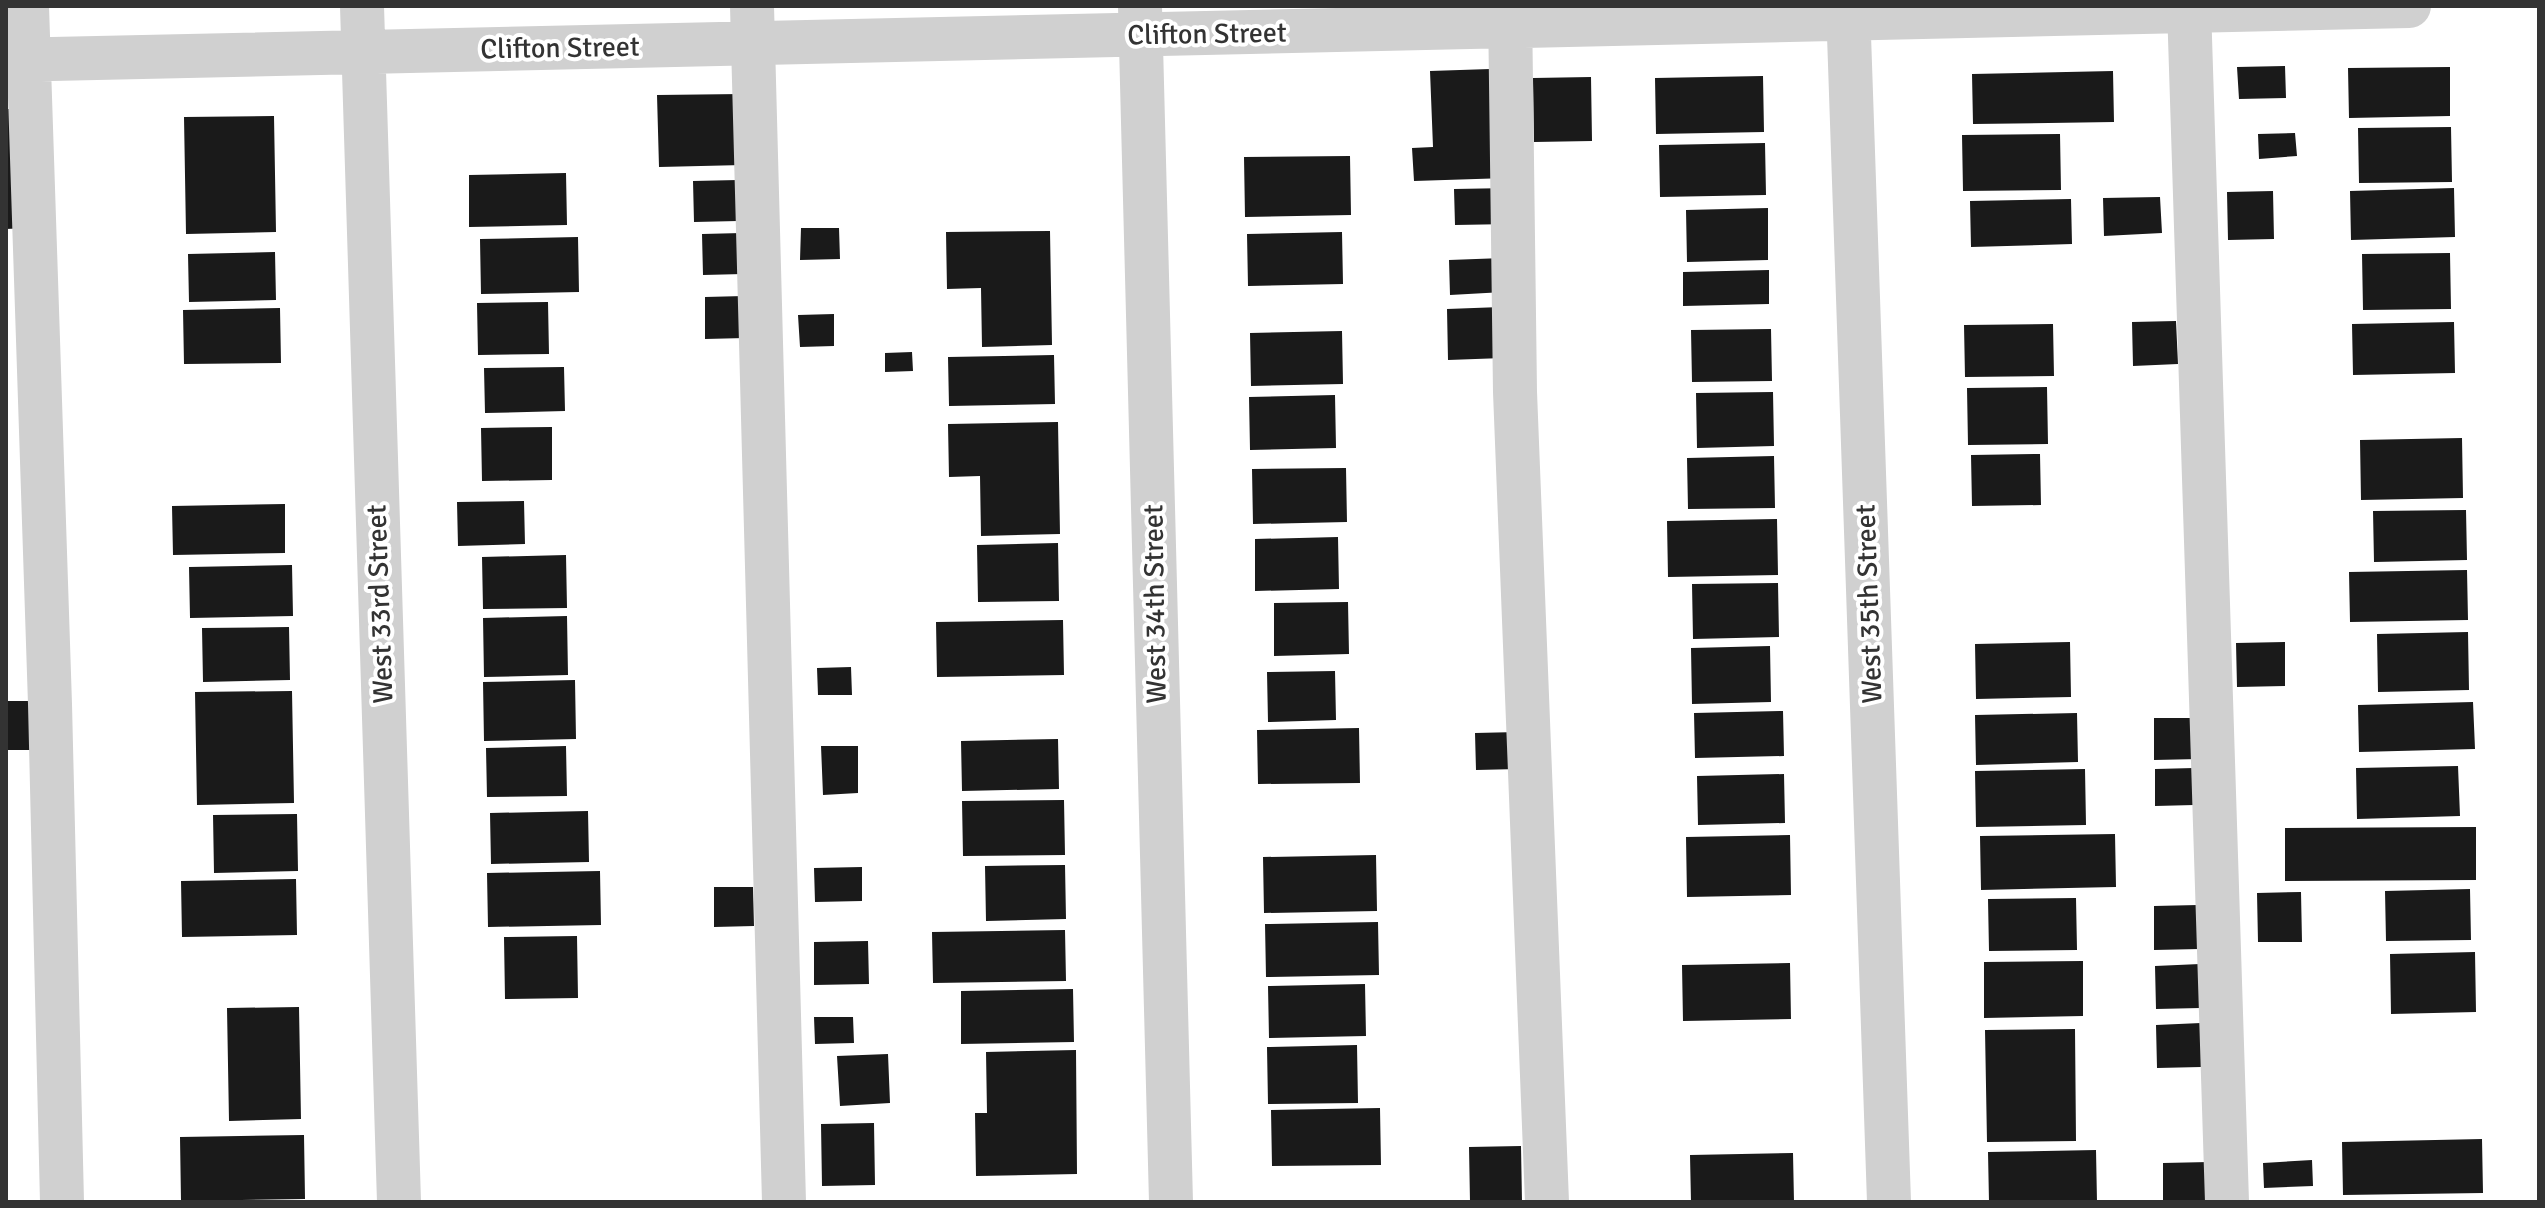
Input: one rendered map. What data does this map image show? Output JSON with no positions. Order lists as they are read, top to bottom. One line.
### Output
{"streets":{"street":["Clifton Street","West 33rd Street","West 34th Street","West 35th Street"]},"crossings":[["Clifton Street","West 33rd Street"],["Clifton Street","West 34th Street"],["Clifton Street","West 35th Street"]]}
